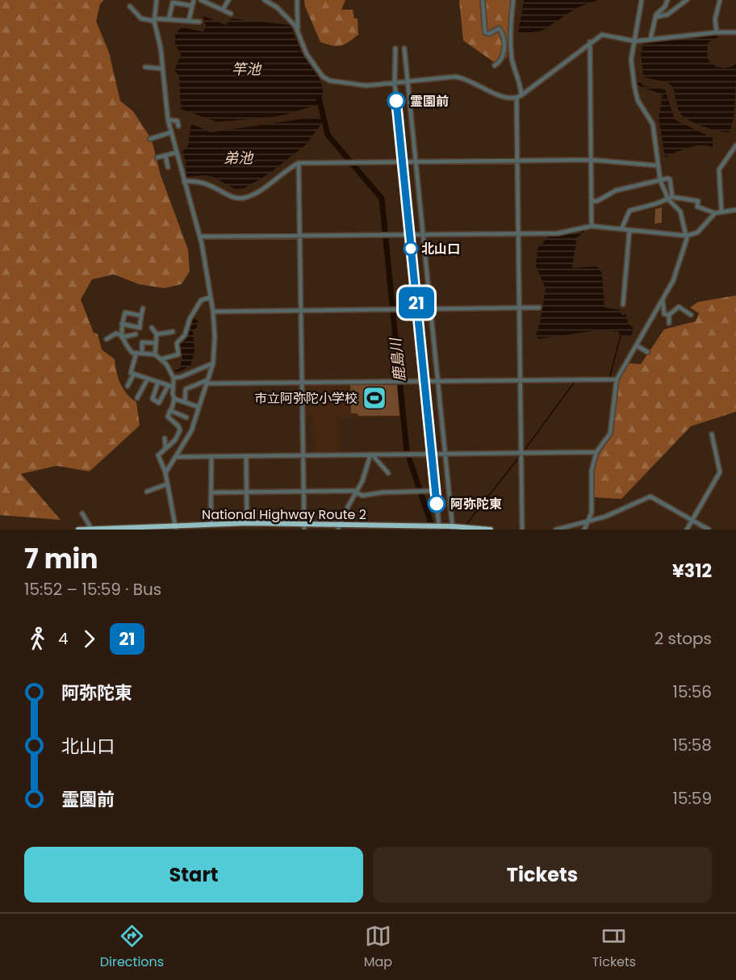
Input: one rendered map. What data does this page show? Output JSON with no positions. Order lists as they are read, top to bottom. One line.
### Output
{"streets":{"highway":["National Highway Route 2"]},"water":["竿池","弟池","鹿島川"],"places":{"other":["霊園前","北山口","阿弥陀東"],"sports":["市立阿弥陀小学校"]},"lines":["bus line 21"],"page":{"on_map":"21","heading":["7 min","15:52 – 15:59 · Bus","¥312"],"legs":["4","21","2 stops"],"list":[{"name":"阿弥陀東","value":"15:56"},{"name":"北山口","value":"15:58"},{"name":"霊園前","value":"15:59"}],"buttons":["Start","Tickets"],"tabs":["Directions","Map","Tickets"]}}
